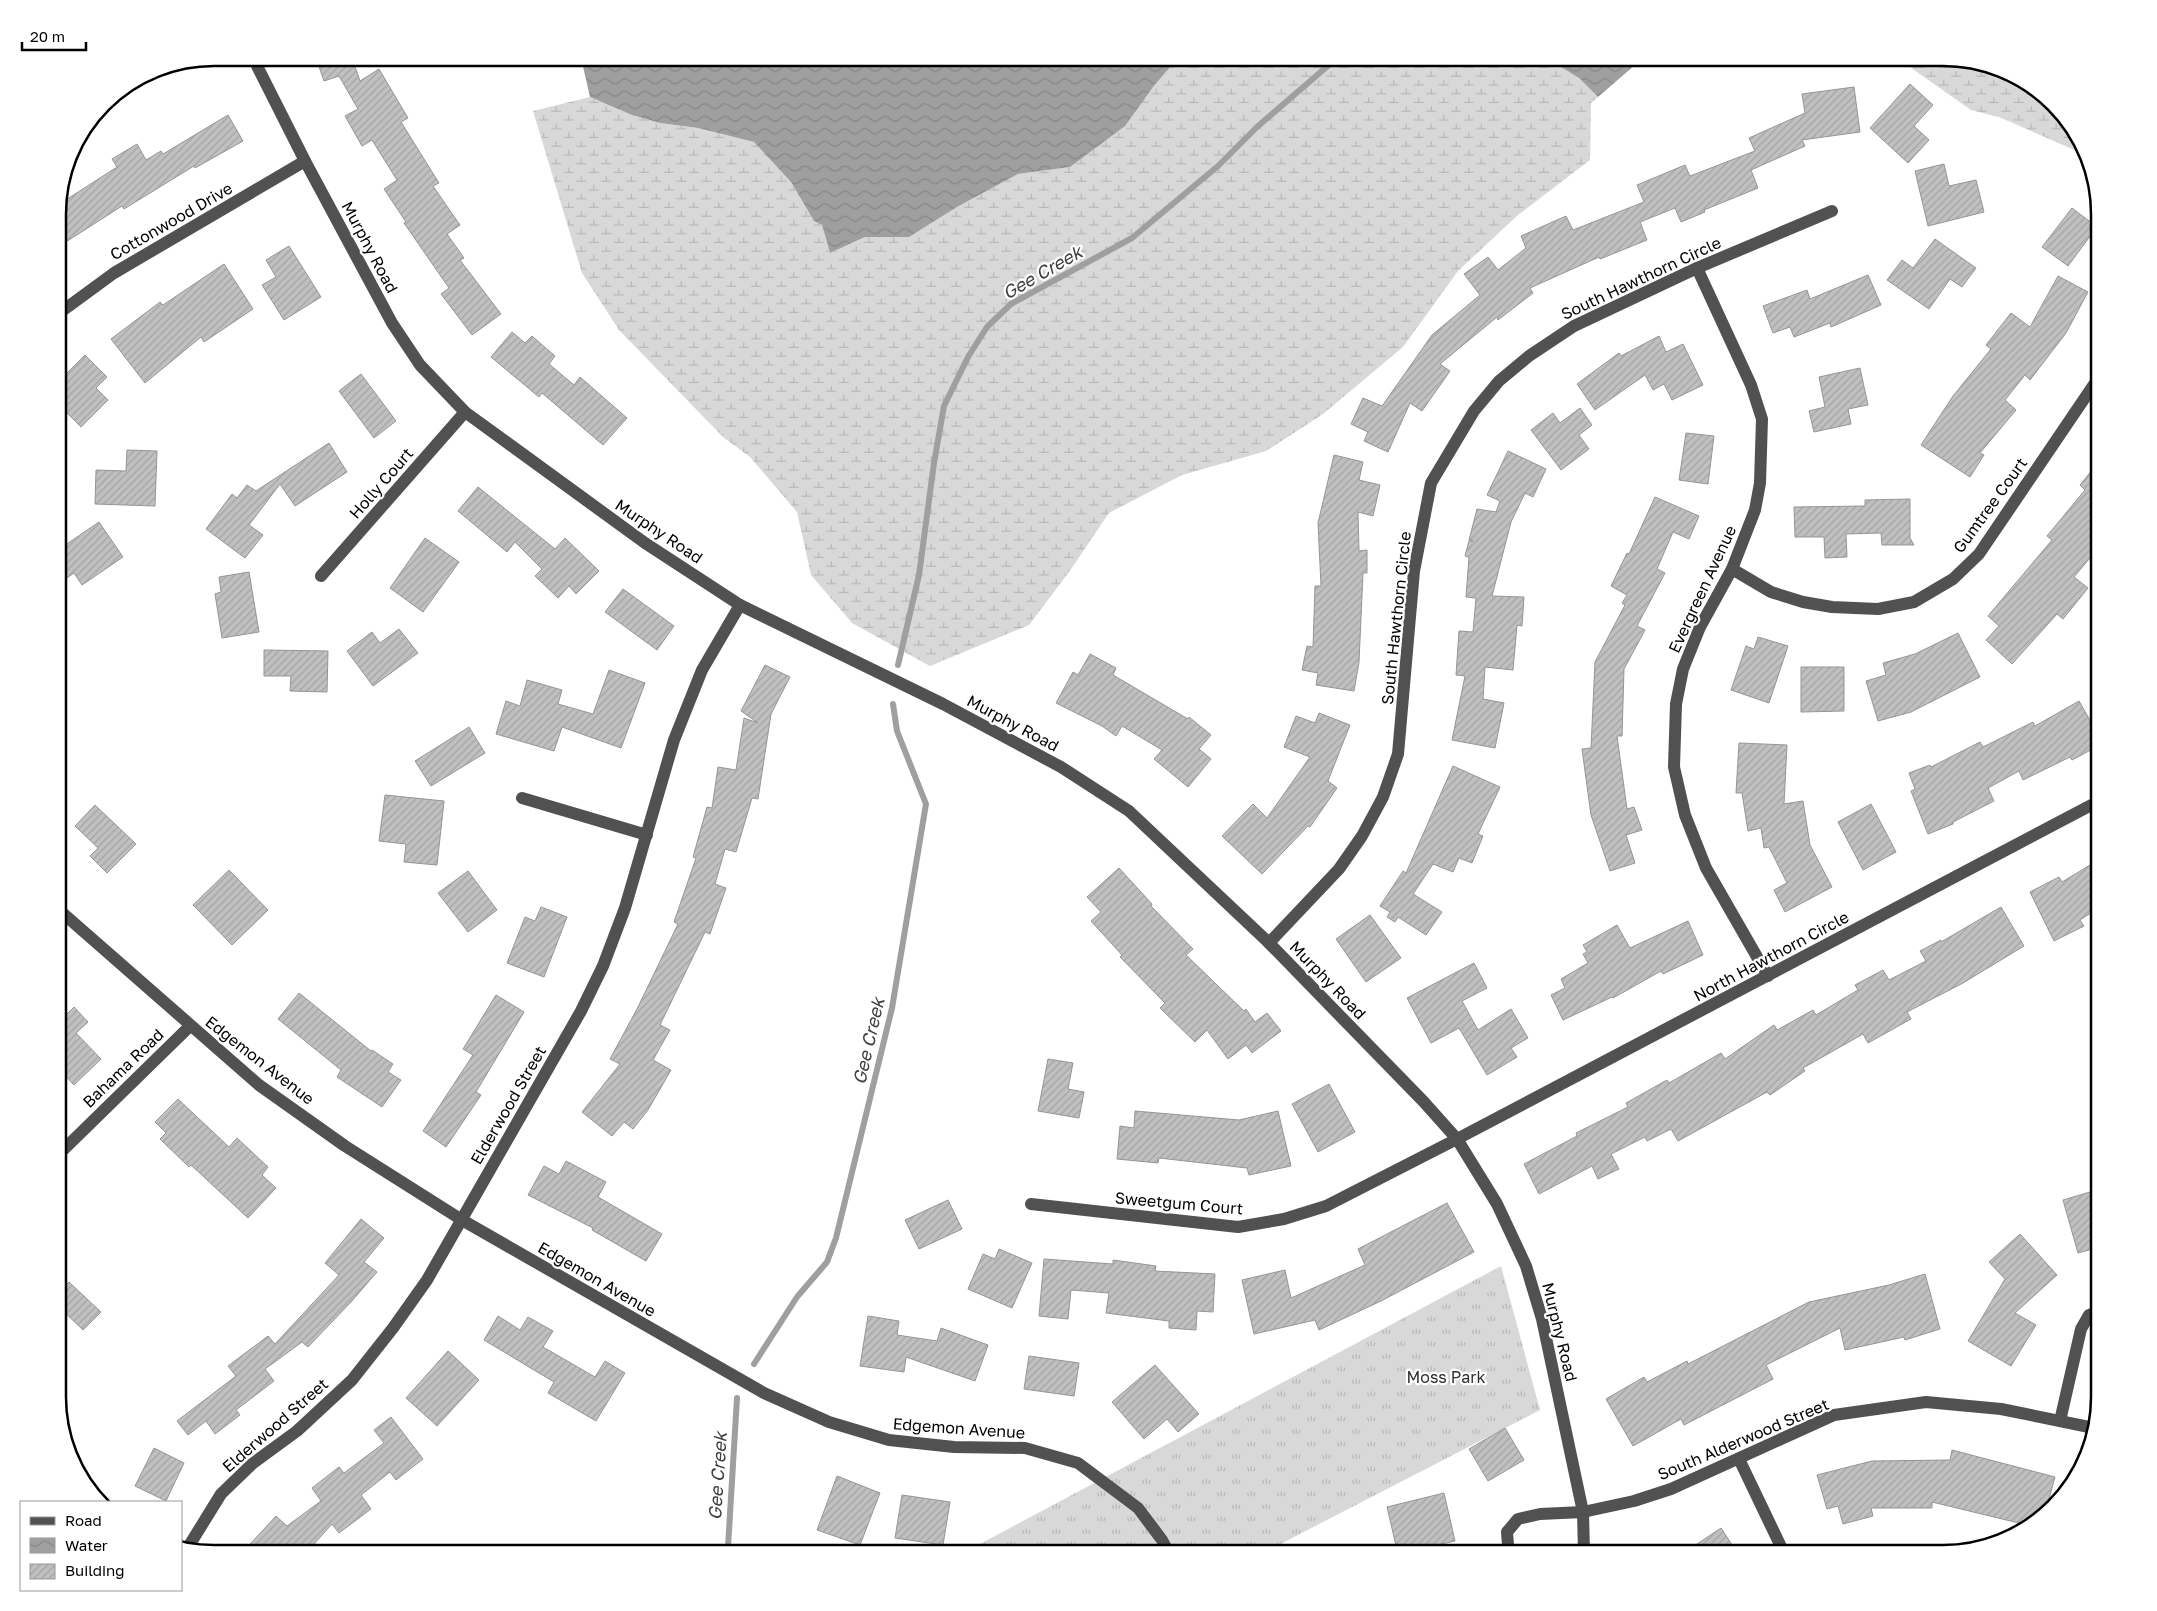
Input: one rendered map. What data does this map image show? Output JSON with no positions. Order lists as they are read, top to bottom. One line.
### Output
{"streets":{"street":["Cottonwood Drive","Murphy Road","South Hawthorn Circle","Holly Court","Gumtree Court","Evergreen Avenue","North Hawthorn Circle","Edgemon Avenue","Bahama Road","Elderwood Street","Sweetgum Court","South Alderwood Street"]},"crossings":[["Cottonwood Drive","Murphy Road"],["Murphy Road","South Hawthorn Circle"],["Murphy Road","Holly Court"],["Murphy Road","North Hawthorn Circle"],["Murphy Road","Elderwood Street"],["Murphy Road","Sweetgum Court"],["Murphy Road","South Alderwood Street"],["South Hawthorn Circle","Evergreen Avenue"],["Gumtree Court","Evergreen Avenue"],["Evergreen Avenue","North Hawthorn Circle"],["North Hawthorn Circle","Sweetgum Court"],["Edgemon Avenue","Bahama Road"],["Edgemon Avenue","Elderwood Street"]],"water":["Gee Creek"],"parks":["Moss Park"],"legend":["Road","Water","Building"],"scale_bar":"20 m"}
